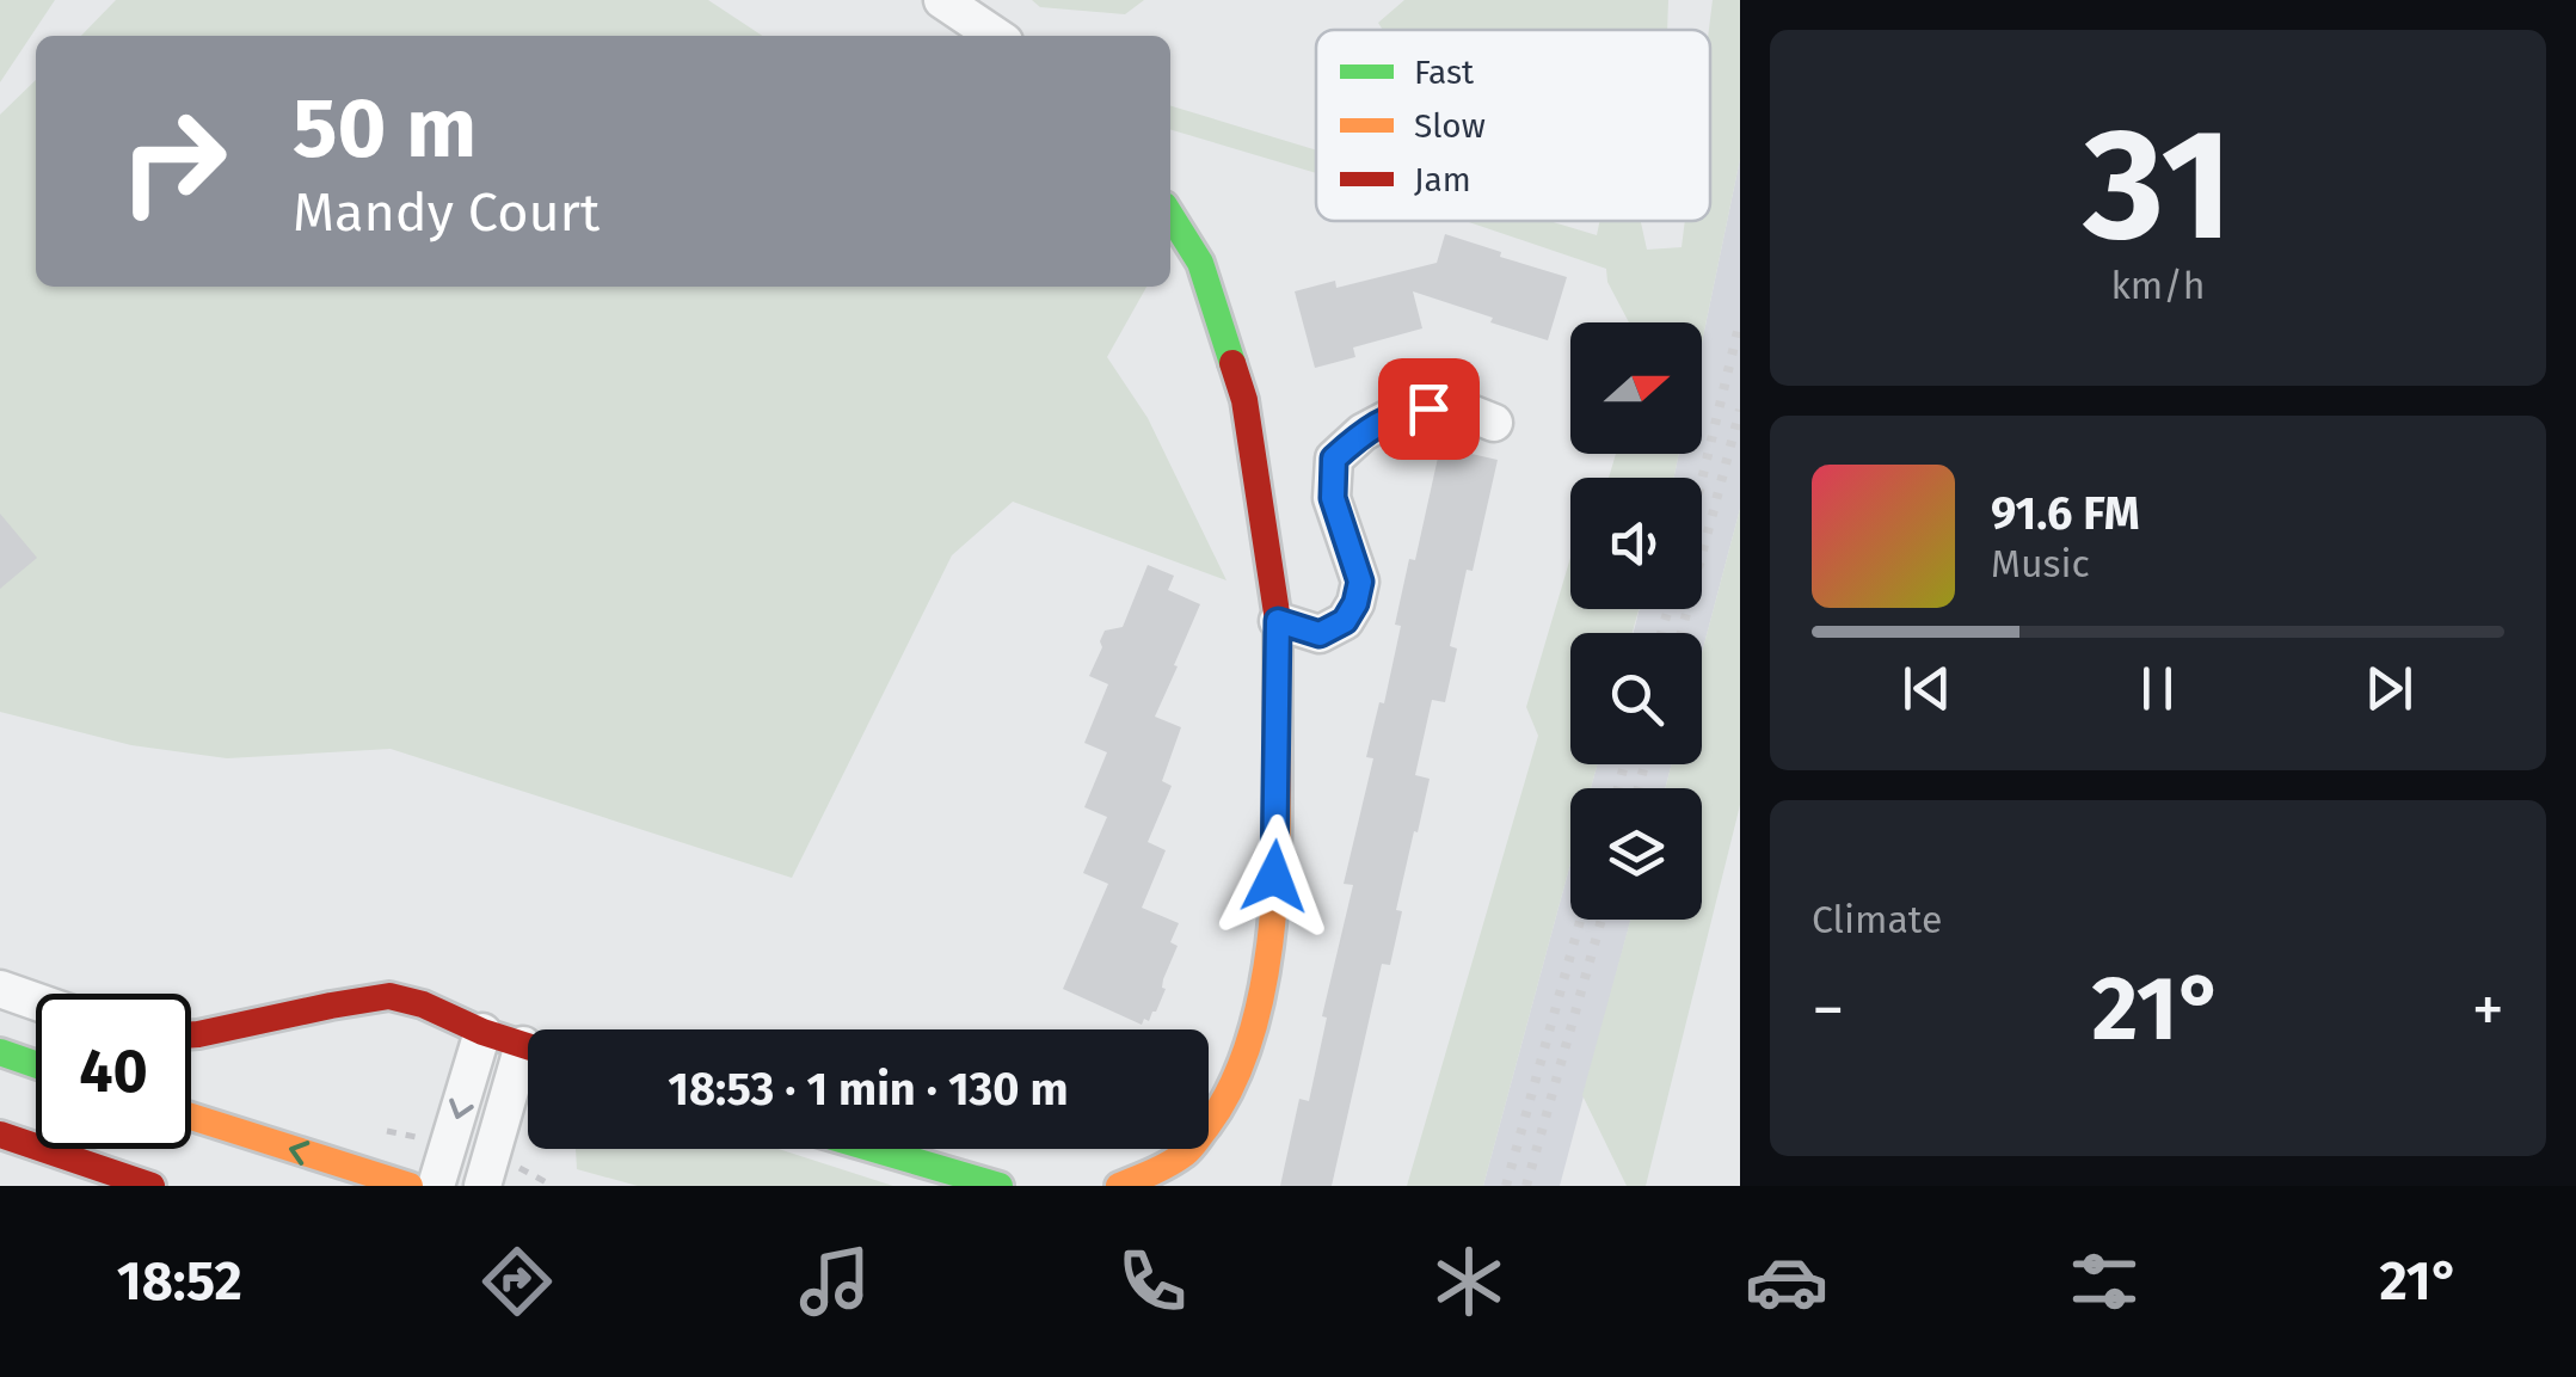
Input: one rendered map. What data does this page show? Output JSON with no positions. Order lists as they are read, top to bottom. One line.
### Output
{"legend":["Fast","Slow","Jam"],"north":"right","page":{"tile":[["31","km/h"],"Climate"],"turn":["50 m","Mandy Court"],"song":["91.6 FM","Music"],"heat":["−","21°","+"],"limit":"40","trip":"18:53 · 1 min · 130 m","tabs":["18:52","21°"]}}
